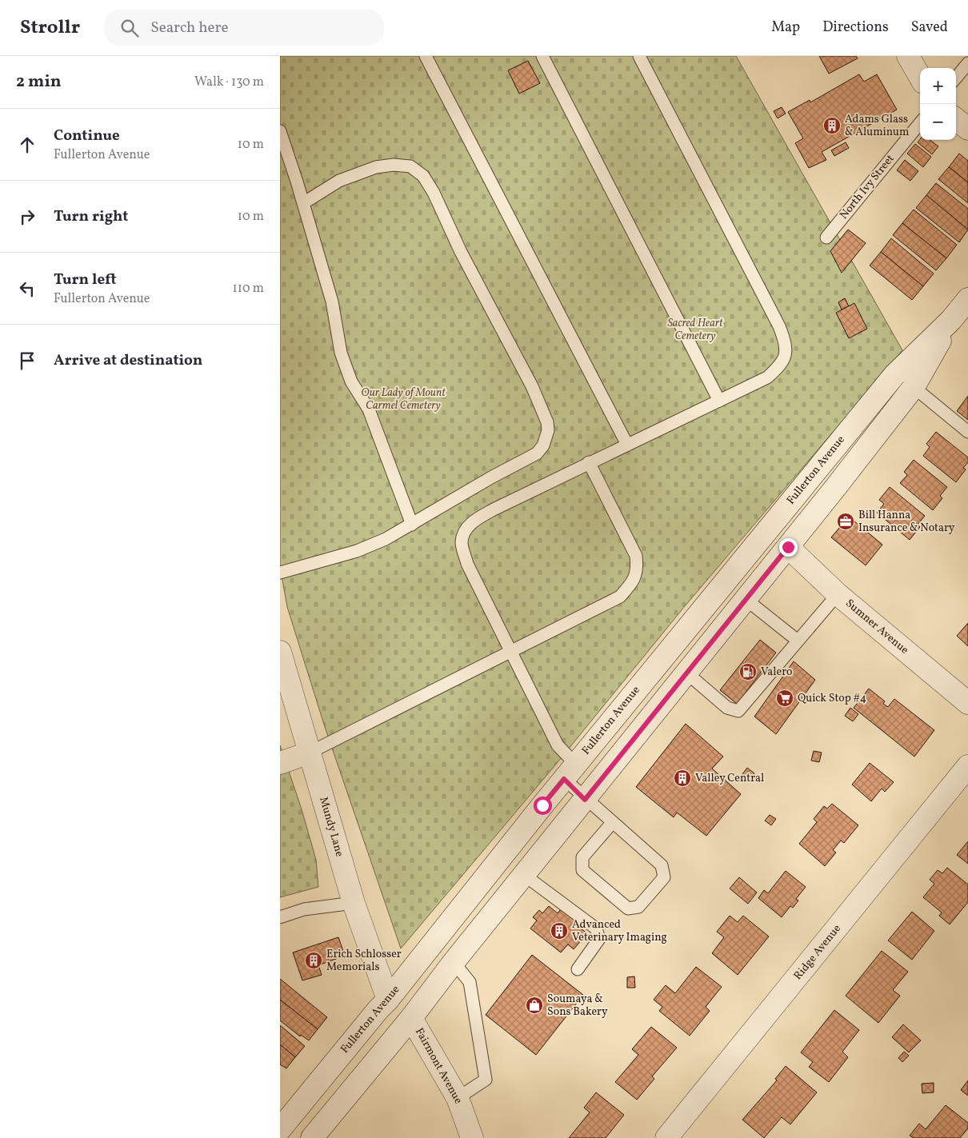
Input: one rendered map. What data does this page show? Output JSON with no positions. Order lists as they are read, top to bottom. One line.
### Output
{"streets":{"main road":["Fullerton Avenue","Sumner Avenue","Mundy Lane","Ridge Avenue","Fairmont Avenue"],"lane":["North Ivy Street"]},"crossings":[["Fullerton Avenue","Sumner Avenue"],["Fullerton Avenue","Mundy Lane"],["Fullerton Avenue","Fairmont Avenue"]],"parks":["Sacred Heart Cemetery","Our Lady of Mount Carmel Cemetery"],"places":{"building":["Adams Glass & Aluminum","Valley Central","Advanced Veterinary Imaging","Erich Schlosser Memorials"],"office":["Bill Hanna Insurance & Notary"],"fuel station":["Valero"],"supermarket":["Quick Stop #4"],"shop":["Soumaya & Sons Bakery"]},"page":{"header":"Strollr","search":"Search here","nav":["Map","Directions","Saved"],"heading":["2 min","Walk · 130 m"],"map_buttons":["+","−"],"list":[["Continue","Fullerton Avenue","10 m"],["Turn right","10 m"],["Turn left","Fullerton Avenue","110 m"],"Arrive at destination"]}}
